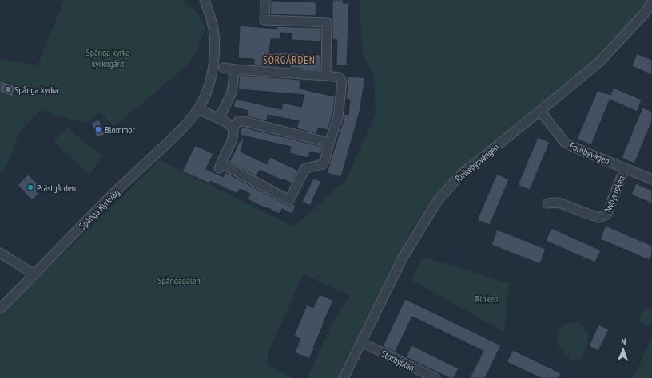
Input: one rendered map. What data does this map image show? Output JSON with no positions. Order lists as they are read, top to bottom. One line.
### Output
{"streets":{"street":["Fornbyvägen","Rinkebysvängen","Nybykroken","Spånga Kyrkväg","Storbyplan"]},"crossings":[["Fornbyvägen","Rinkebysvängen"],["Fornbyvägen","Nybykroken"],["Rinkebysvängen","Storbyplan"]],"districts":["SÖRGÅRDEN"],"parks":["Spånga kyrka kyrkogård","Spångadalen","Rinken"],"places":["Spånga kyrka","Blommor","Prästgården"],"north":"top"}
